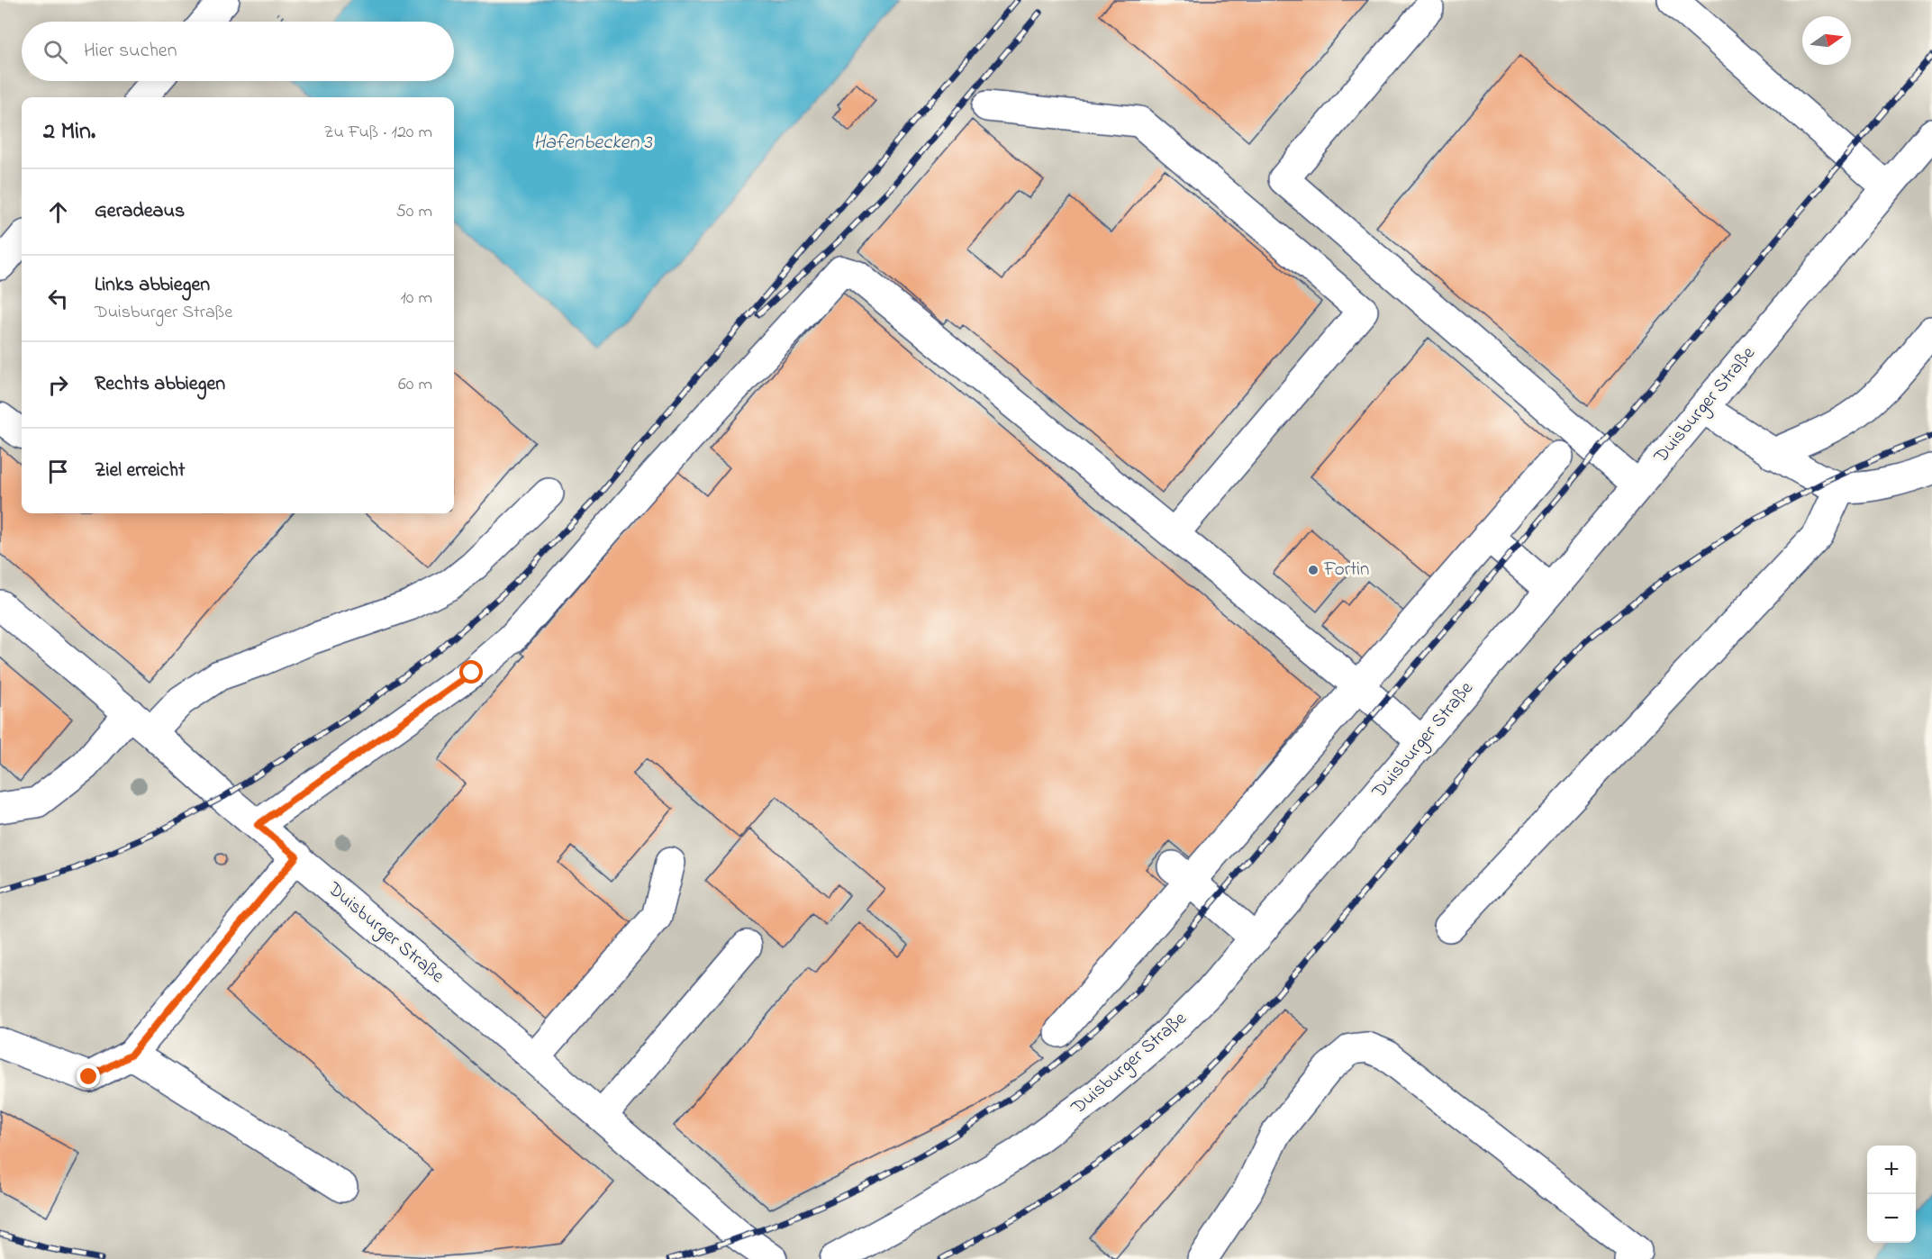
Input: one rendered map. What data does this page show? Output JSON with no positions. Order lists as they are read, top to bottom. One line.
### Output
{"streets":{"street":["Duisburger Straße"]},"water":["Hafenbecken 3"],"places":["Fortin"],"north":"right","page":{"search":"Hier suchen","heading":["2 Min.","Zu Fuß · 120 m"],"list":[["Geradeaus","50 m"],["Links abbiegen","Duisburger Straße","10 m"],["Rechts abbiegen","60 m"],"Ziel erreicht"],"map_buttons":["+","−"]}}
